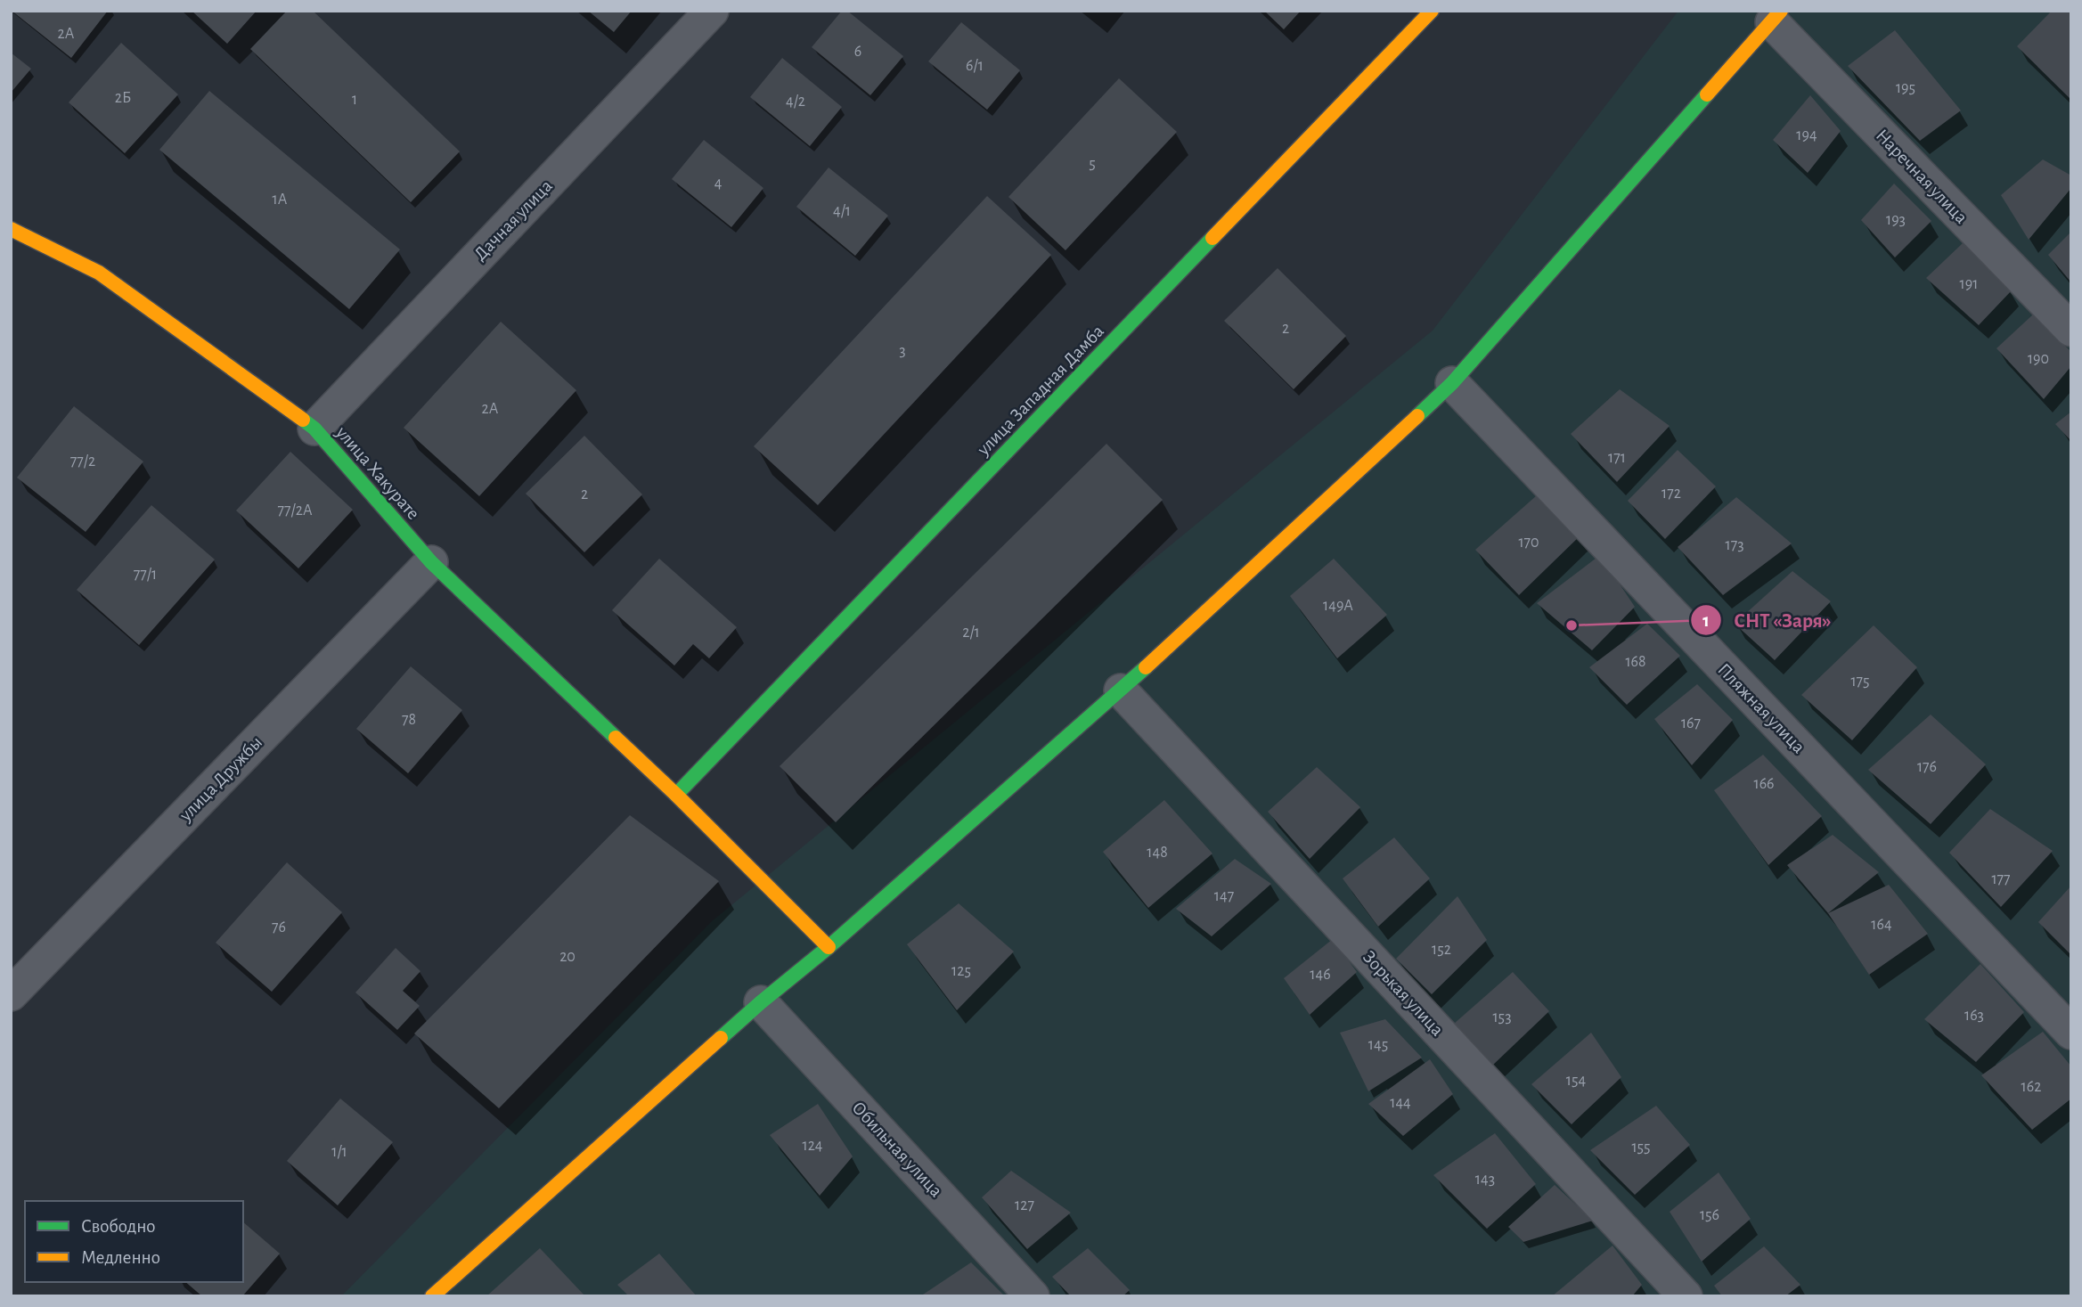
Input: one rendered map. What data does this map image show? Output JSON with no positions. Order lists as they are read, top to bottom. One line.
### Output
{"streets":{"street":["Наречная улица","Дачная улица","улица Западная Дамба","улица Хакурате","Пляжная улица","улица Дружбы","Зорькая улица","Обильная улица"]},"crossings":[["Дачная улица","улица Хакурате"],["улица Западная Дамба","улица Хакурате"],["улица Хакурате","улица Дружбы"]],"places":["СНТ «Заря»"],"house_numbers":["2А","6","6/1","195","2Б","1","4/2","194","5","4","1А","4/1","193","191","2","3","190","2А","171","77/2","172","2","77/2А","170","173","77/1","149А","2/1","168","175","78","167","176","166","148","177","147","164","76","152","20","125","146","163","153","145","154","162","144","124","155","1/1","143","127","156"],"legend":["Свободно","Медленно"]}
